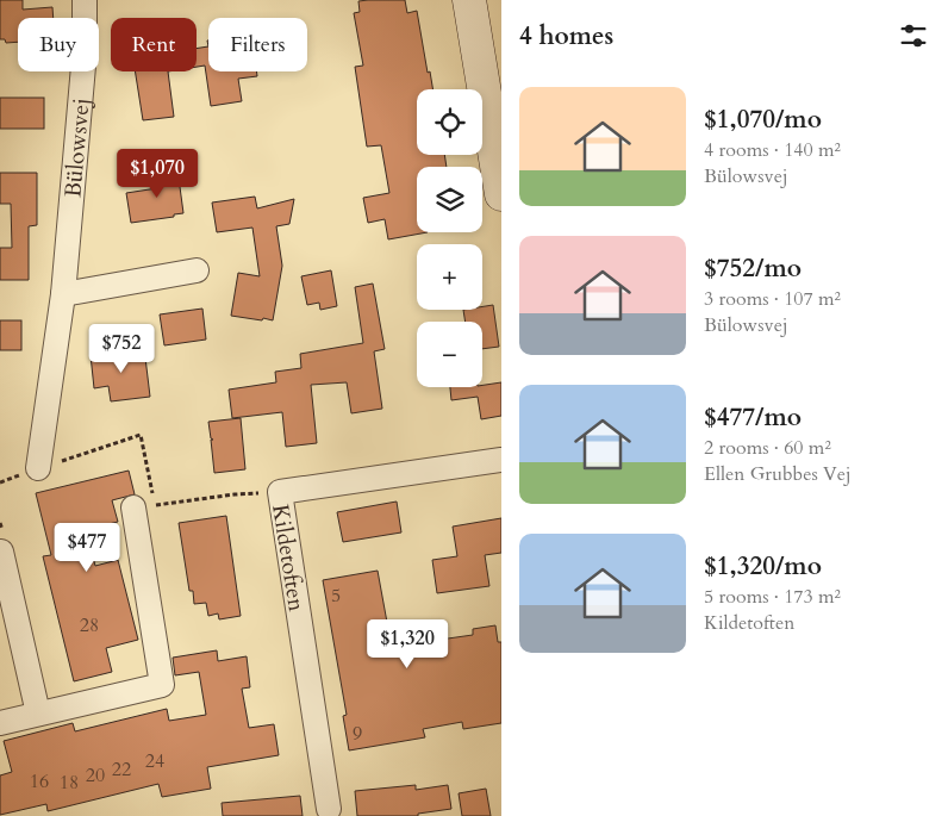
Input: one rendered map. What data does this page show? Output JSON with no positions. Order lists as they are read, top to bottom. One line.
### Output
{"streets":{"street":["Bülowsvej","Kildetoften"]},"house_numbers":["5","28","9","24","22","20","16","18"],"page":{"heading":"4 homes","chip":["Buy","Rent","Filters"],"list":[{"name":"$1,070/mo","note":"4 rooms · 140 m² · Bülowsvej"},{"name":"$752/mo","note":"3 rooms · 107 m² · Bülowsvej"},{"name":"$477/mo","note":"2 rooms · 60 m² · Ellen Grubbes Vej"},{"name":"$1,320/mo","note":"5 rooms · 173 m² · Kildetoften"}],"map_buttons":["+","−"],"price":["$1,070","$752","$477","$1,320"]}}
